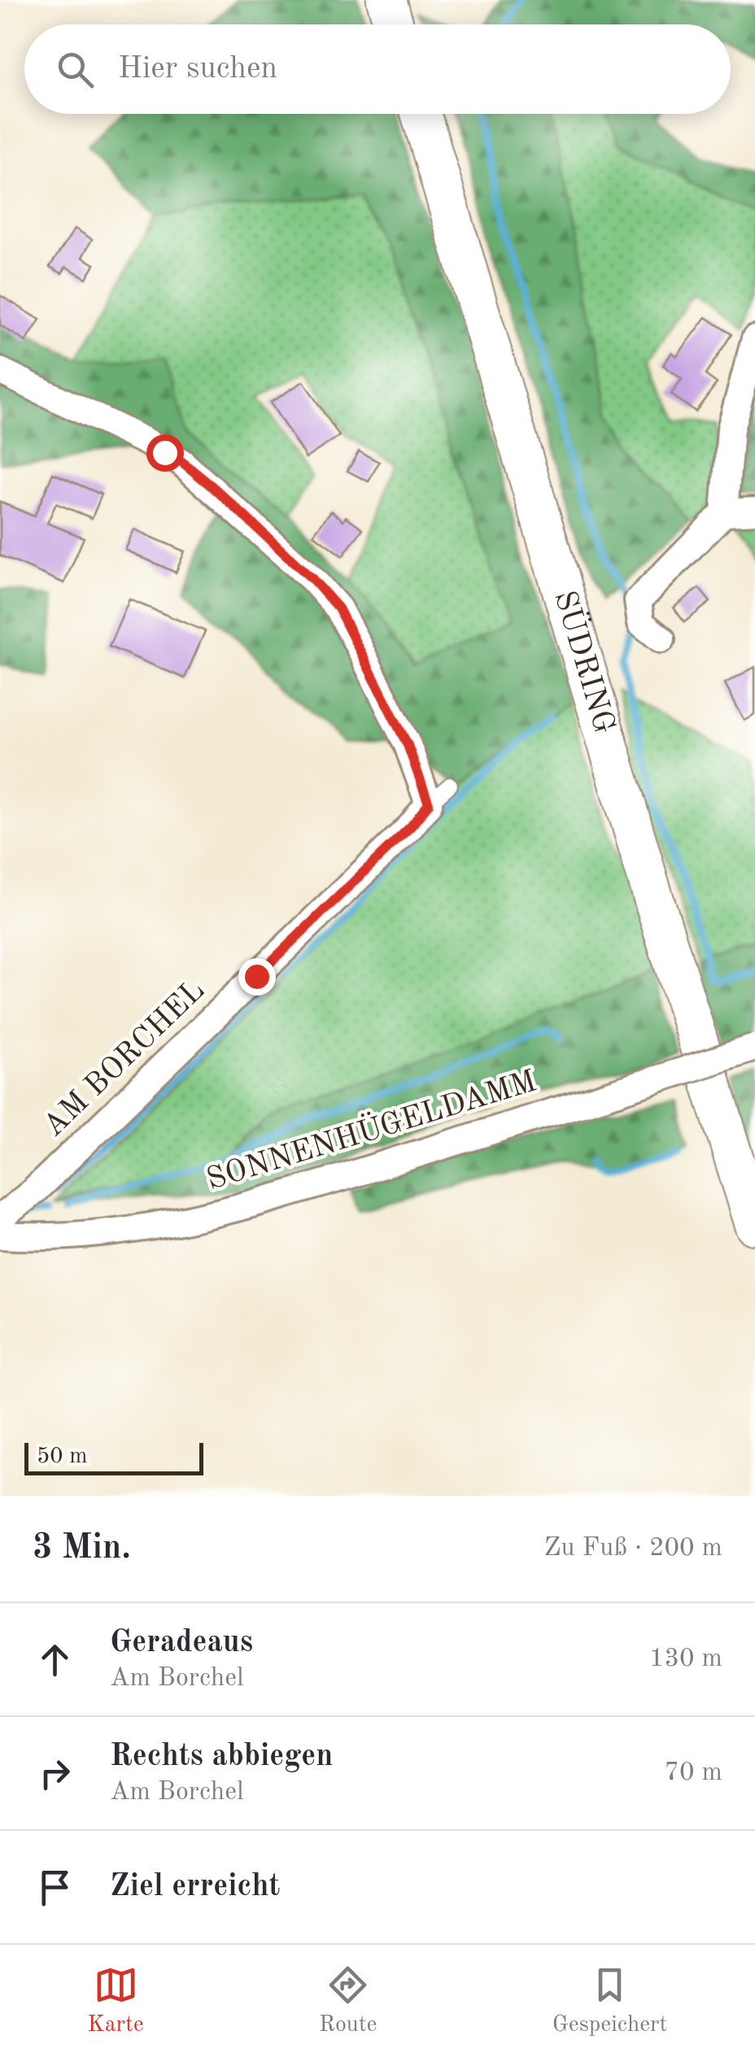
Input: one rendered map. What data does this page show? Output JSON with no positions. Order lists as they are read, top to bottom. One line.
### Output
{"streets":{"main road":["SÜDRING"],"street":["AM BORCHEL","SONNENHÜGELDAMM"]},"scale_bar":"50 m","page":{"search":"Hier suchen","scale":"50 m","heading":["3 Min.","Zu Fuß · 200 m"],"list":[["Geradeaus","Am Borchel","130 m"],["Rechts abbiegen","Am Borchel","70 m"],"Ziel erreicht"],"nav":["Karte","Route","Gespeichert"]}}
